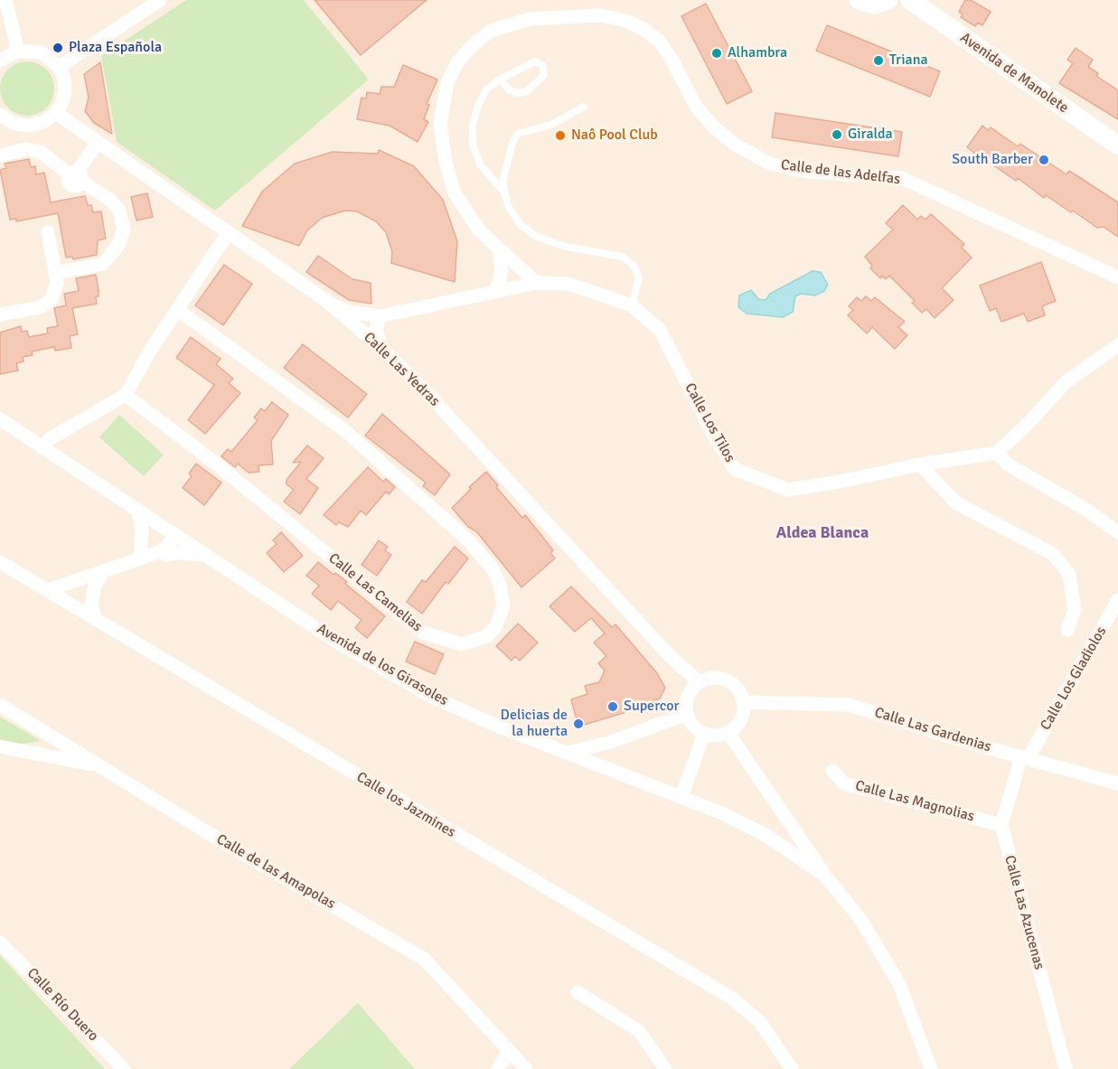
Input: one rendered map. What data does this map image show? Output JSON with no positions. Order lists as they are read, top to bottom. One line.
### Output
{"streets":{"street":["Avenida de Manolete","Calle de las Adelfas","Calle Las Yedras","Calle Los Tilos","Calle Las Camelias","Avenida de los Girasoles","Calle Los Gladiolos","Calle Las Gardenias","Calle Las Magnolias","Calle los Jazmines","Calle de las Amapolas","Calle Las Azucenas","Calle Río Duero"]},"crossings":[["Calle de las Adelfas","Calle Los Tilos"],["Calle Las Yedras","Calle Los Tilos"],["Calle Las Yedras","Calle Las Gardenias"],["Calle Los Gladiolos","Calle Las Gardenias"],["Calle Las Magnolias","Calle Las Azucenas"]],"districts":["Aldea Blanca"],"places":["Plaza Española","Alhambra","Triana","Giralda","Naô Pool Club","South Barber","Supercor","Delicias de la huerta"]}
